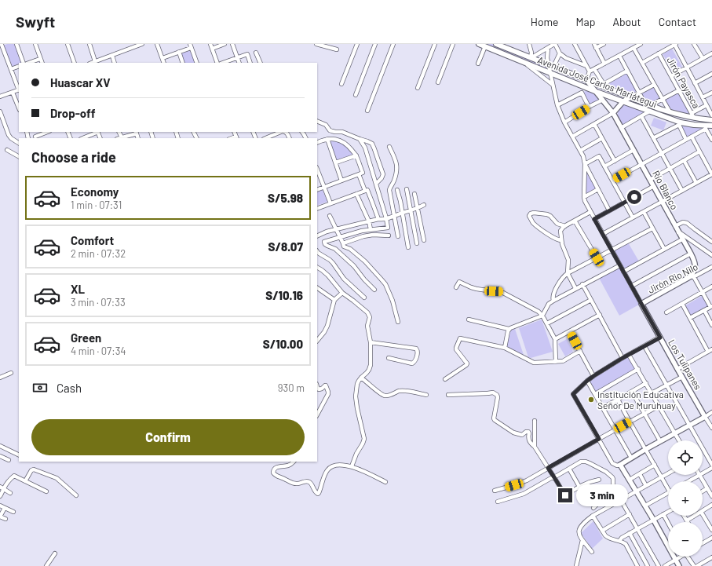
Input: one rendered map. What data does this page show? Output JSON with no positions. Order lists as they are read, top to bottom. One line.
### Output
{"streets":{"main road":["Avenida José Carlos Mariátegui"],"street":["Jirón Payasca","Río Blanco","Jirón Rio Nilo","Los Tulipanes"]},"crossings":[["Avenida José Carlos Mariátegui","Jirón Payasca"],["Avenida José Carlos Mariátegui","Río Blanco"],["Río Blanco","Jirón Rio Nilo"],["Jirón Rio Nilo","Los Tulipanes"]],"places":["Institución Educativa Señor De Muruhuay"],"page":{"header":"Swyft","nav":["Home","Map","About","Contact"],"banner":["Huascar XV","Drop-off"],"heading":"Choose a ride","list":[{"name":"Economy","note":"1 min · 07:31","value":"S/5.98"},{"name":"Comfort","note":"2 min · 07:32","value":"S/8.07"},{"name":"XL","note":"3 min · 07:33","value":"S/10.16"},{"name":"Green","note":"4 min · 07:34","value":"S/10.00"}],"pay":["Cash","930 m"],"buttons":"Confirm","map_buttons":["+","−"],"bubble":"3 min"}}
